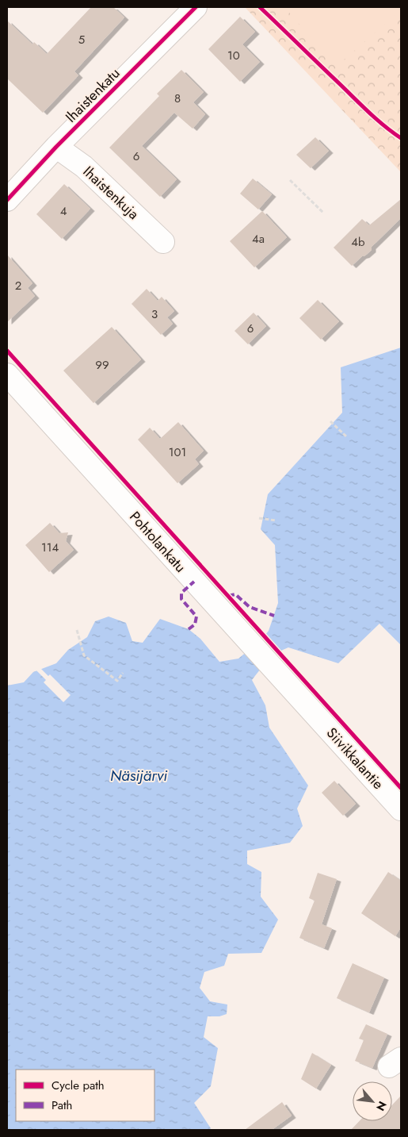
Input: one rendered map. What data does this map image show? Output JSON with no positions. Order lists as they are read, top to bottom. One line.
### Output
{"streets":{"main road":["Ihaistenkatu","Ihaistenkuja","Pohtolankatu","Siivikkalantie"]},"crossings":[["Ihaistenkatu","Ihaistenkuja"],["Pohtolankatu","Siivikkalantie"]],"water":["Näsijärvi"],"house_numbers":["5","10","8","6","4","4a","4b","2","3","6","99","101","114"],"legend":["Cycle path","Path"],"north":"bottom right"}
